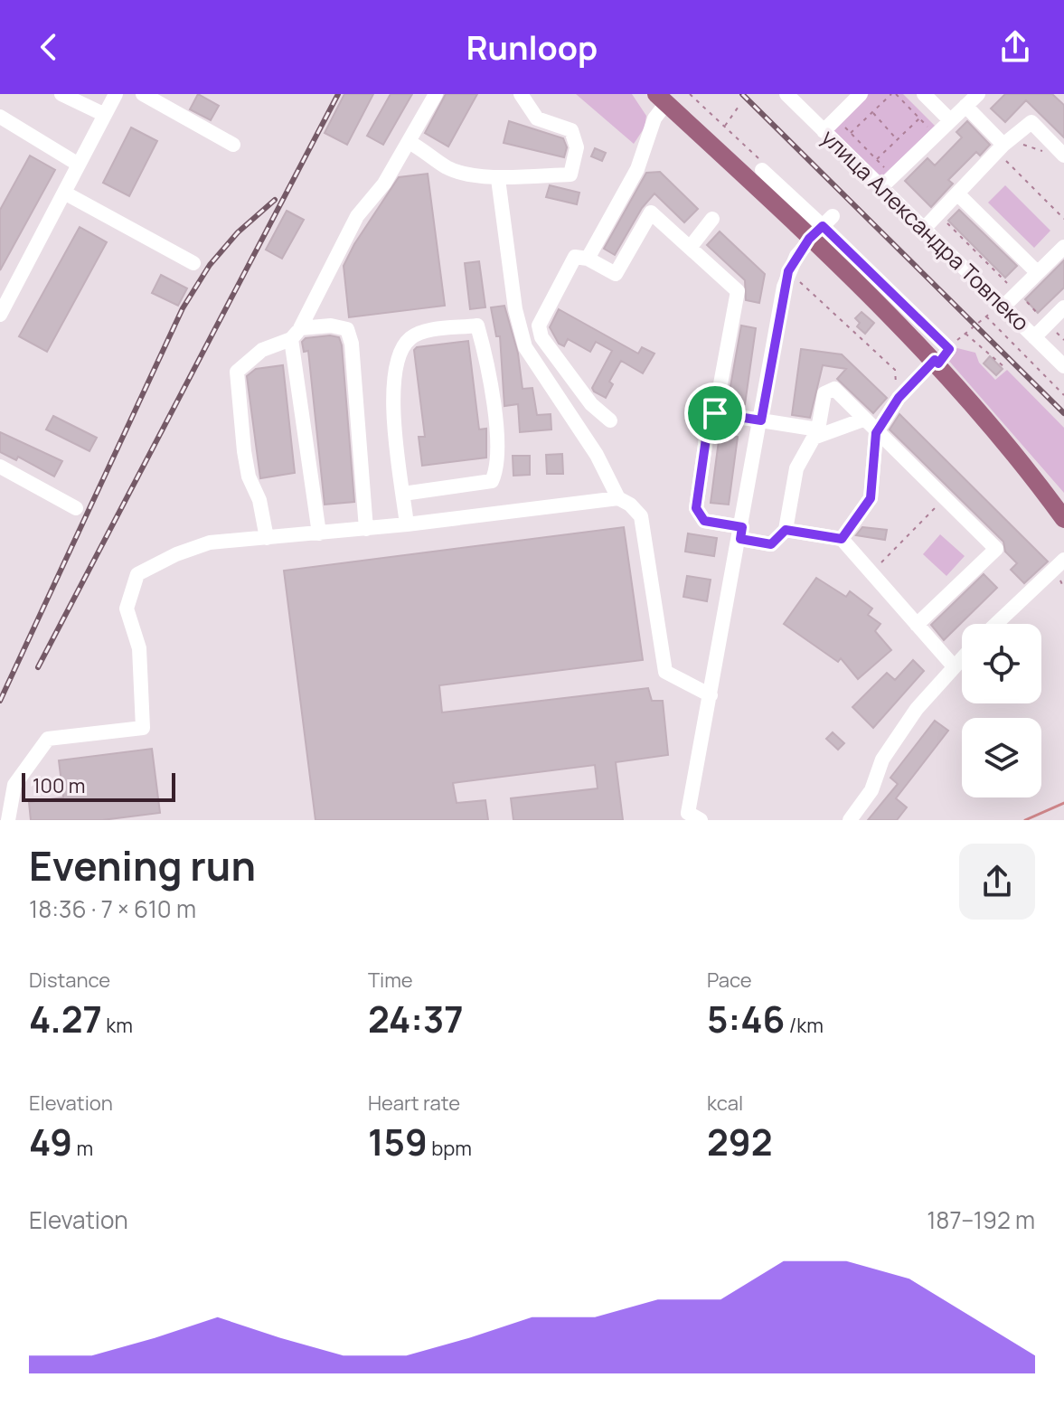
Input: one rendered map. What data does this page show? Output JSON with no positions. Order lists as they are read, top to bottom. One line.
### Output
{"streets":{"street":["улица Александра Товпеко"]},"scale_bar":"100 m","page":{"header":"Runloop","scale":"100 m","heading":["Evening run","18:36 · 7 × 610 m"],"stats":[["Distance","4.27 km"],["Time","24:37"],["Pace","5:46 /km"],["Elevation","49 m"],["Heart rate","159 bpm"],["kcal","292"]],"chart":["Elevation","187–192 m"]}}
